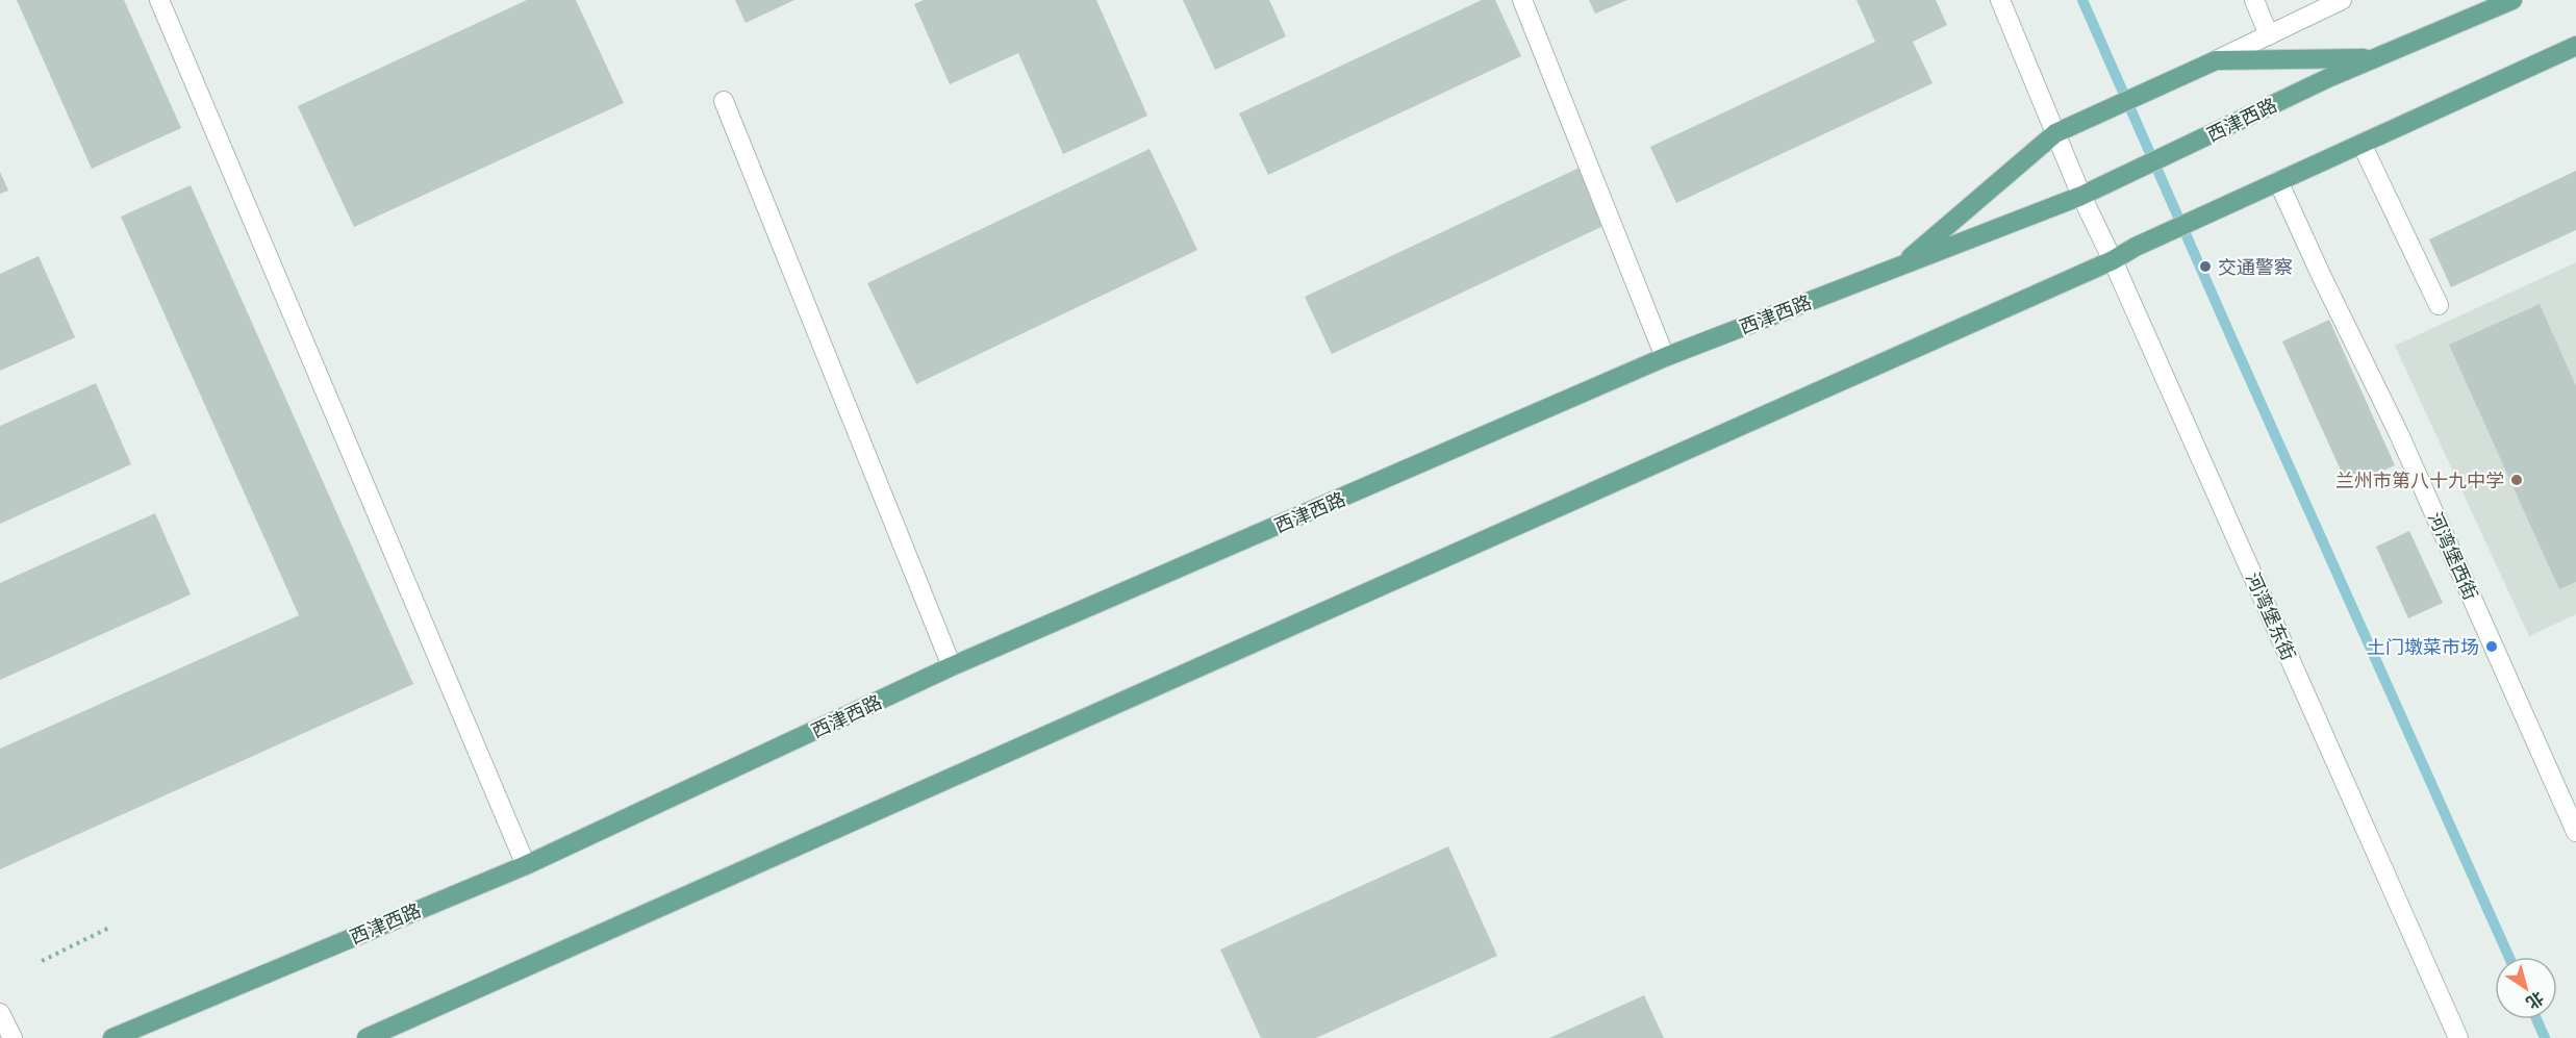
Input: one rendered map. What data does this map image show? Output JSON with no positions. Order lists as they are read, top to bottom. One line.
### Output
{"streets":{"main road":["西津西路"],"street":["河湾堡西街","河湾堡东街"]},"crossings":[["西津西路","河湾堡东街"]],"places":["交通警察","兰州市第八十九中学","土门墩菜市场"],"north":"bottom right"}
